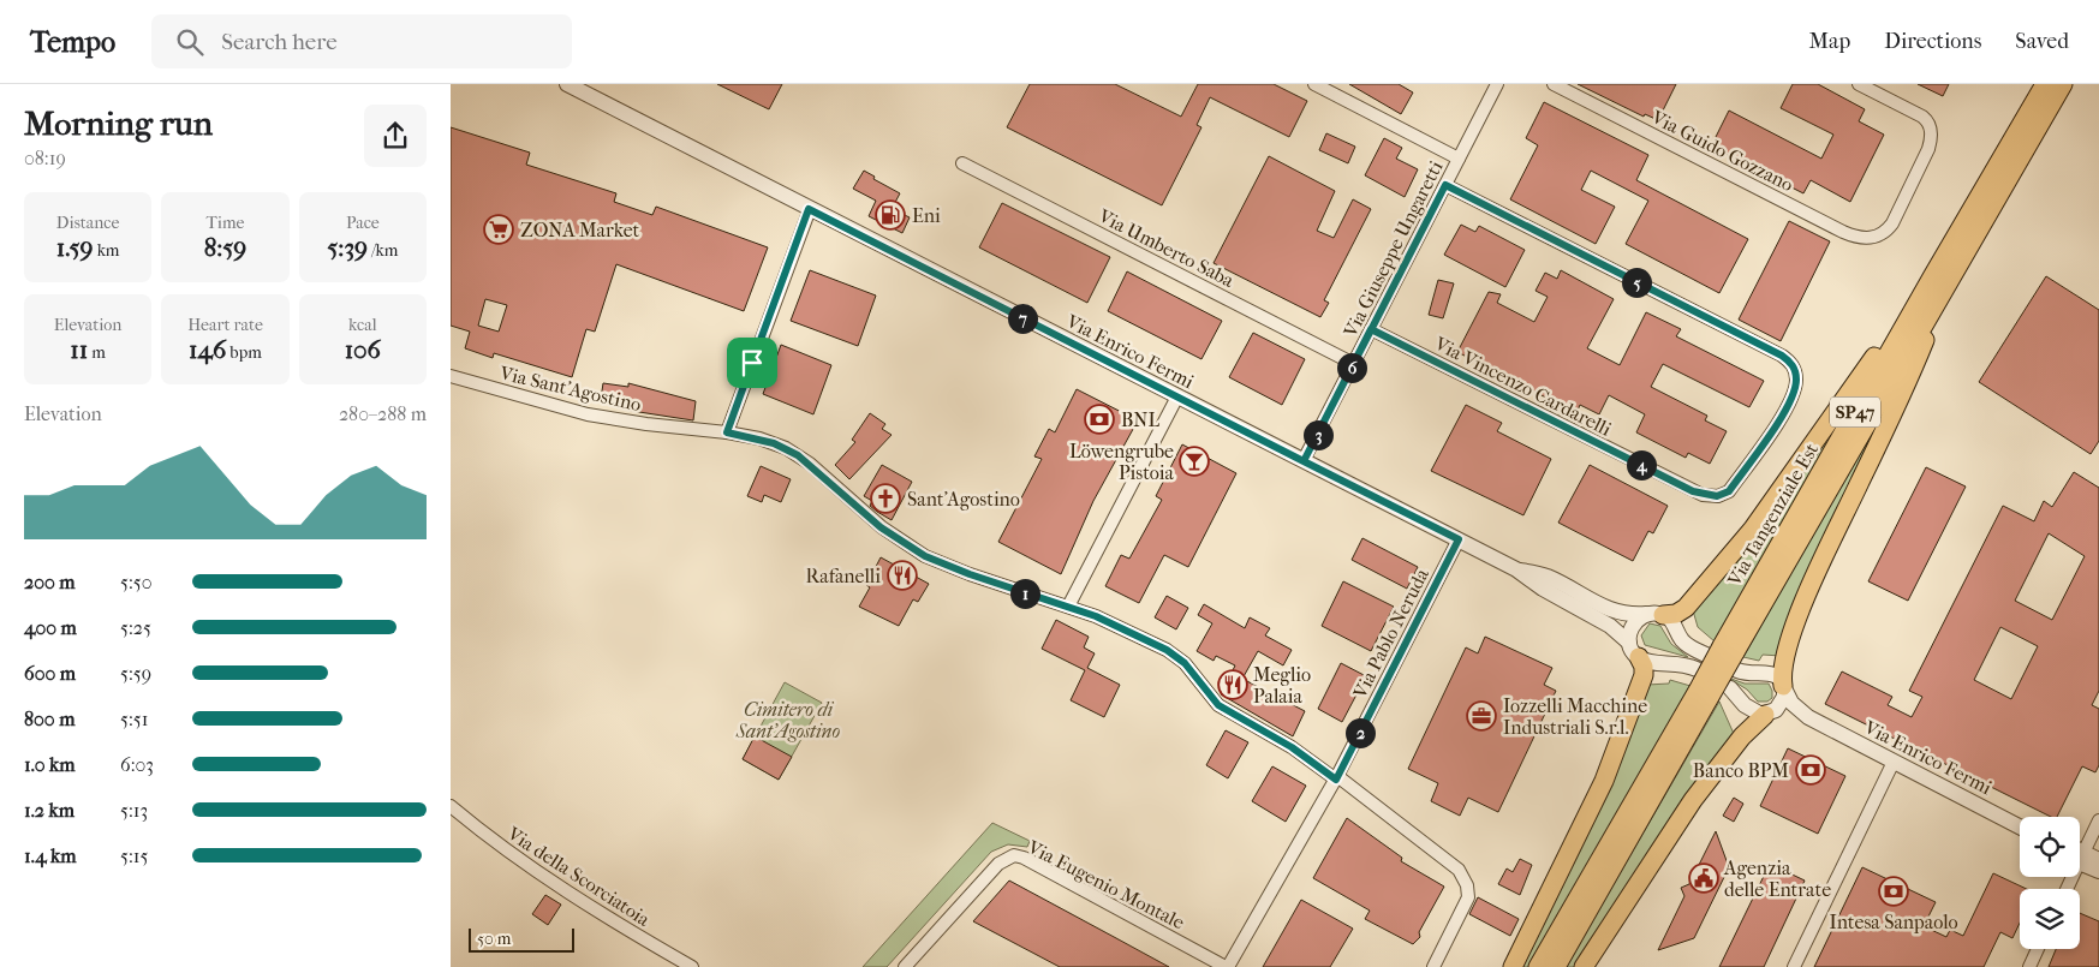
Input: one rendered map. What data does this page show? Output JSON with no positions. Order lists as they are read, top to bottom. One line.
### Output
{"streets":{"main road":["SP47","Via Tangenziale Est"],"street":["Via Guido Gozzano","Via Umberto Saba","Via Giuseppe Ungaretti","Via Enrico Fermi","Via Vincenzo Cardarelli","Via Sant'Agostino","Via Pablo Neruda","Via della Scorciatoia","Via Eugenio Montale"]},"crossings":[["Via Umberto Saba","Via Giuseppe Ungaretti"],["Via Giuseppe Ungaretti","Via Enrico Fermi"],["Via Giuseppe Ungaretti","Via Vincenzo Cardarelli"],["Via Enrico Fermi","Via Tangenziale Est"],["Via Enrico Fermi","Via Pablo Neruda"],["Via Sant'Agostino","Via Pablo Neruda"],["Via Sant'Agostino","Via Eugenio Montale"],["Via Pablo Neruda","Via Eugenio Montale"]],"parks":["Cimitero di Sant'Agostino"],"places":{"fuel station":["Eni"],"supermarket":["ZONA Market"],"bank":["BNL","Banco BPM","Intesa Sanpaolo"],"bar":["Löwengrube Pistoia"],"church":["Sant'Agostino"],"restaurant":["Rafanelli","Meglio Palaia"],"office":["Iozzelli Macchine Industriali S.r.l."],"public building":["Agenzia delle Entrate"]},"scale_bar":"50 m","page":{"header":"Tempo","search":"Search here","nav":["Map","Directions","Saved"],"heading":["Morning run","08:19"],"stats":[["Distance","1.59 km"],["Time","8:59"],["Pace","5:39 /km"],["Elevation","11 m"],["Heart rate","146 bpm"],["kcal","106"]],"pins":["5","7","6","3","4","1","2"],"chart":["Elevation","280–288 m"],"list":[{"name":"200 m","note":"5:50"},{"name":"400 m","note":"5:25"},{"name":"600 m","note":"5:59"},{"name":"800 m","note":"5:51"},{"name":"1.0 km","note":"6:03"},{"name":"1.2 km","note":"5:13"},{"name":"1.4 km","note":"5:15"}],"scale":"50 m"}}
